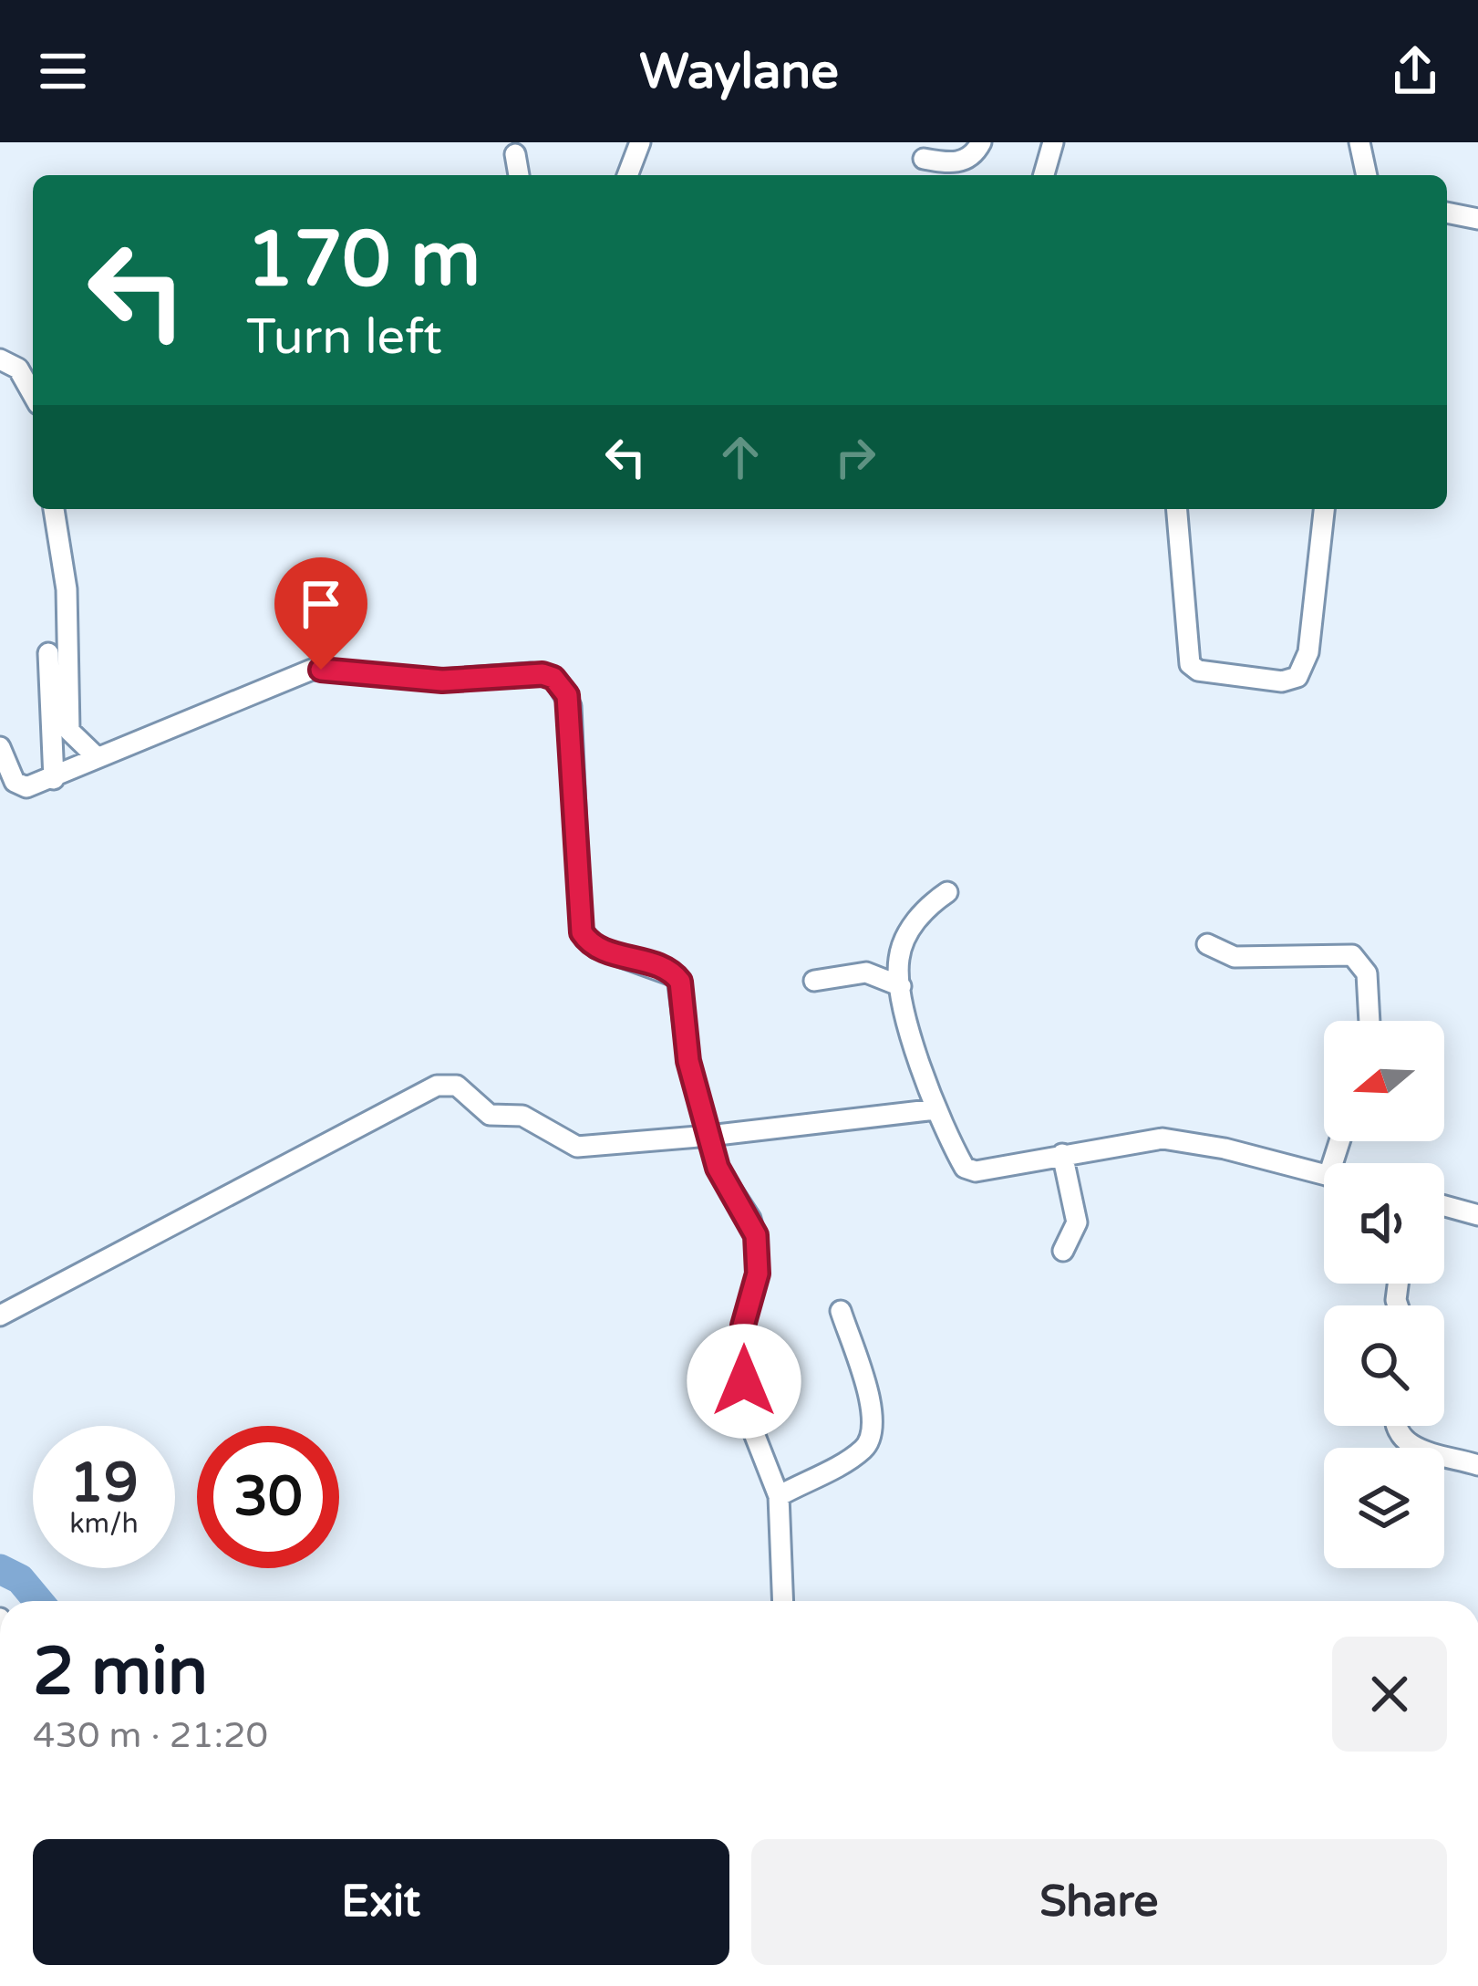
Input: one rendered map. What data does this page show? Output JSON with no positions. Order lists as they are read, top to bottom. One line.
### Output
{"north":"left","page":{"header":"Waylane","turn":["170 m","Turn left"],"speed":"19 km/h","limit":"30","heading":["2 min","430 m · 21:20"],"buttons":["Exit","Share"]}}
